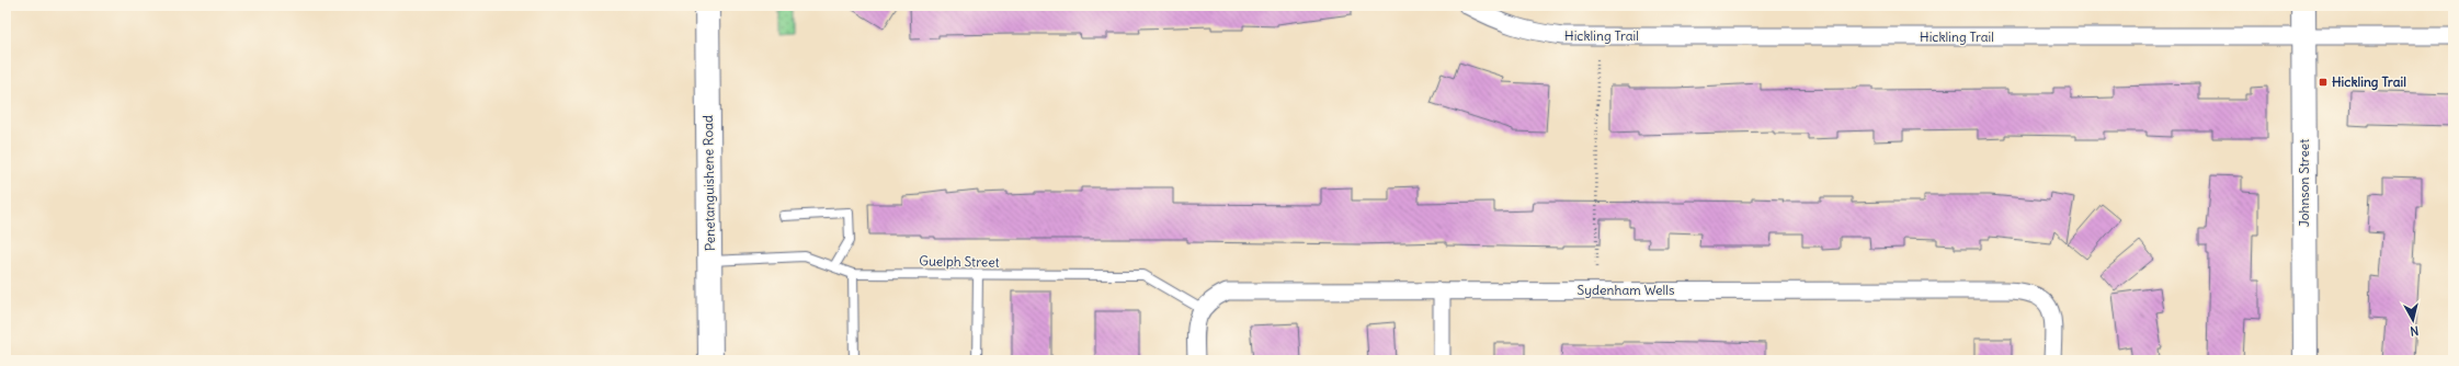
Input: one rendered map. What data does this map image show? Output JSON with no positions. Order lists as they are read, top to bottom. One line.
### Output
{"streets":{"main road":["Penetanguishene Road","Johnson Street"],"street":["Hickling Trail","Sydenham Wells"],"lane":["Guelph Street"]},"crossings":[["Hickling Trail","Johnson Street"],["Penetanguishene Road","Guelph Street"],["Guelph Street","Sydenham Wells"]],"places":{"transit":["Hickling Trail"]},"north":"bottom"}
